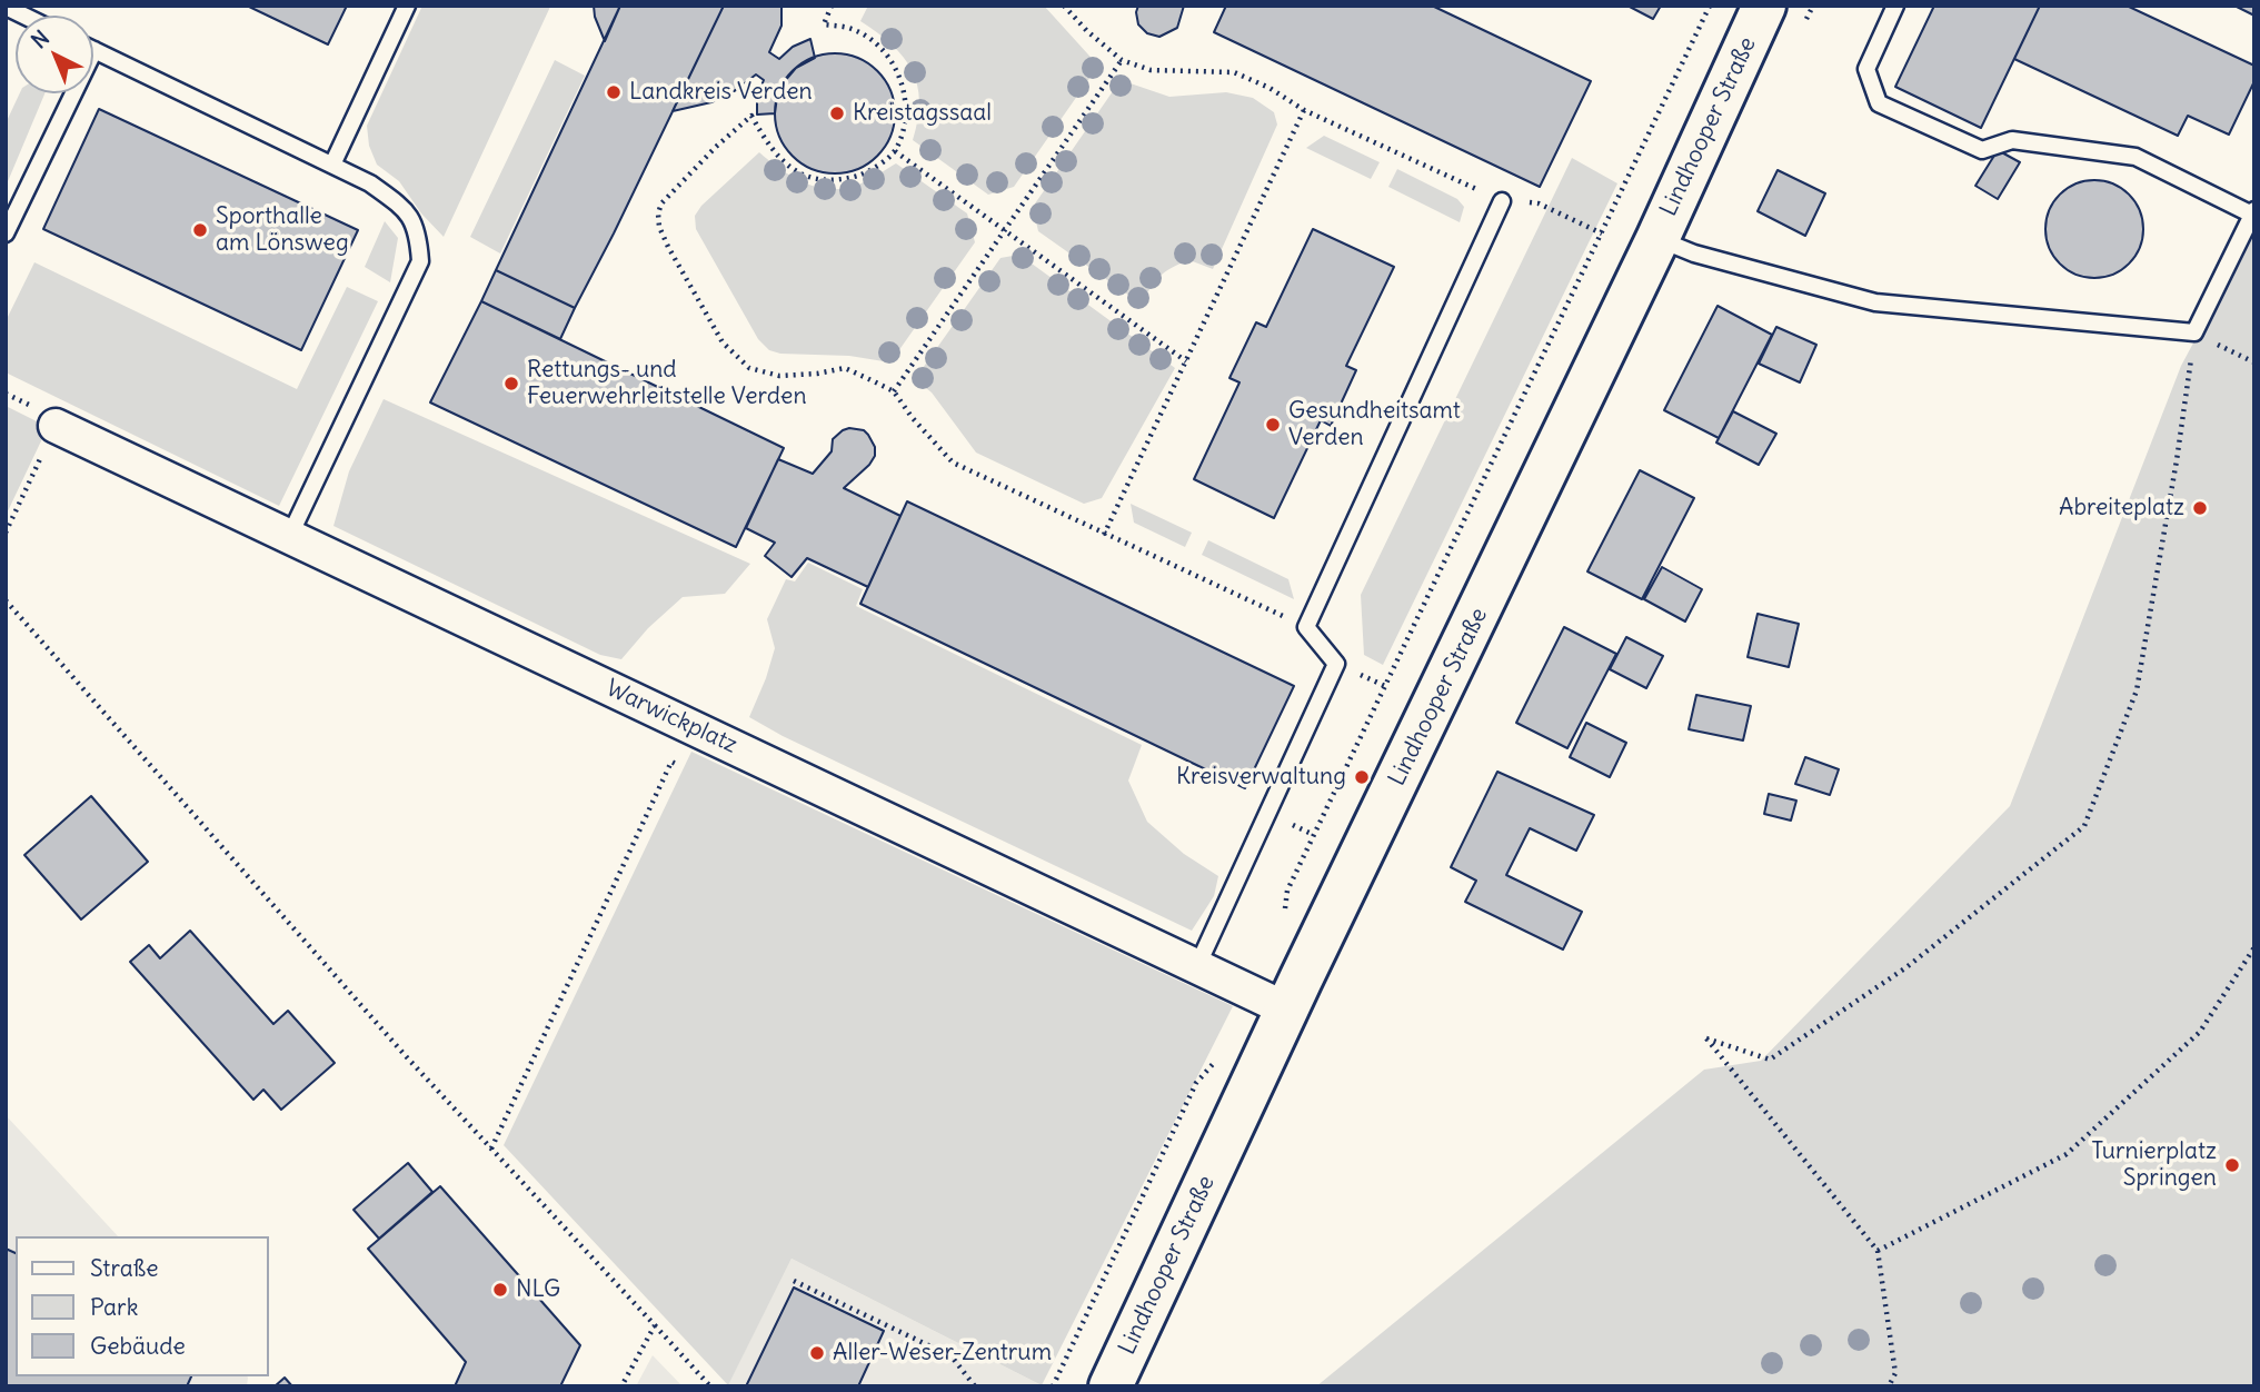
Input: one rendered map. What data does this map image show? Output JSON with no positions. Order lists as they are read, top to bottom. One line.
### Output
{"streets":{"main road":["Lindhooper Straße"],"street":["Warwickplatz"]},"crossings":[["Lindhooper Straße","Warwickplatz"]],"places":["Landkreis Verden","Kreistagssaal","Sporthalle am Lönsweg","Rettungs- und Feuerwehrleitstelle Verden","Gesundheitsamt Verden","Abreiteplatz","Kreisverwaltung","Turnierplatz Springen","NLG","Aller-Weser-Zentrum"],"legend":["Straße","Park","Gebäude"],"north":"top left"}
